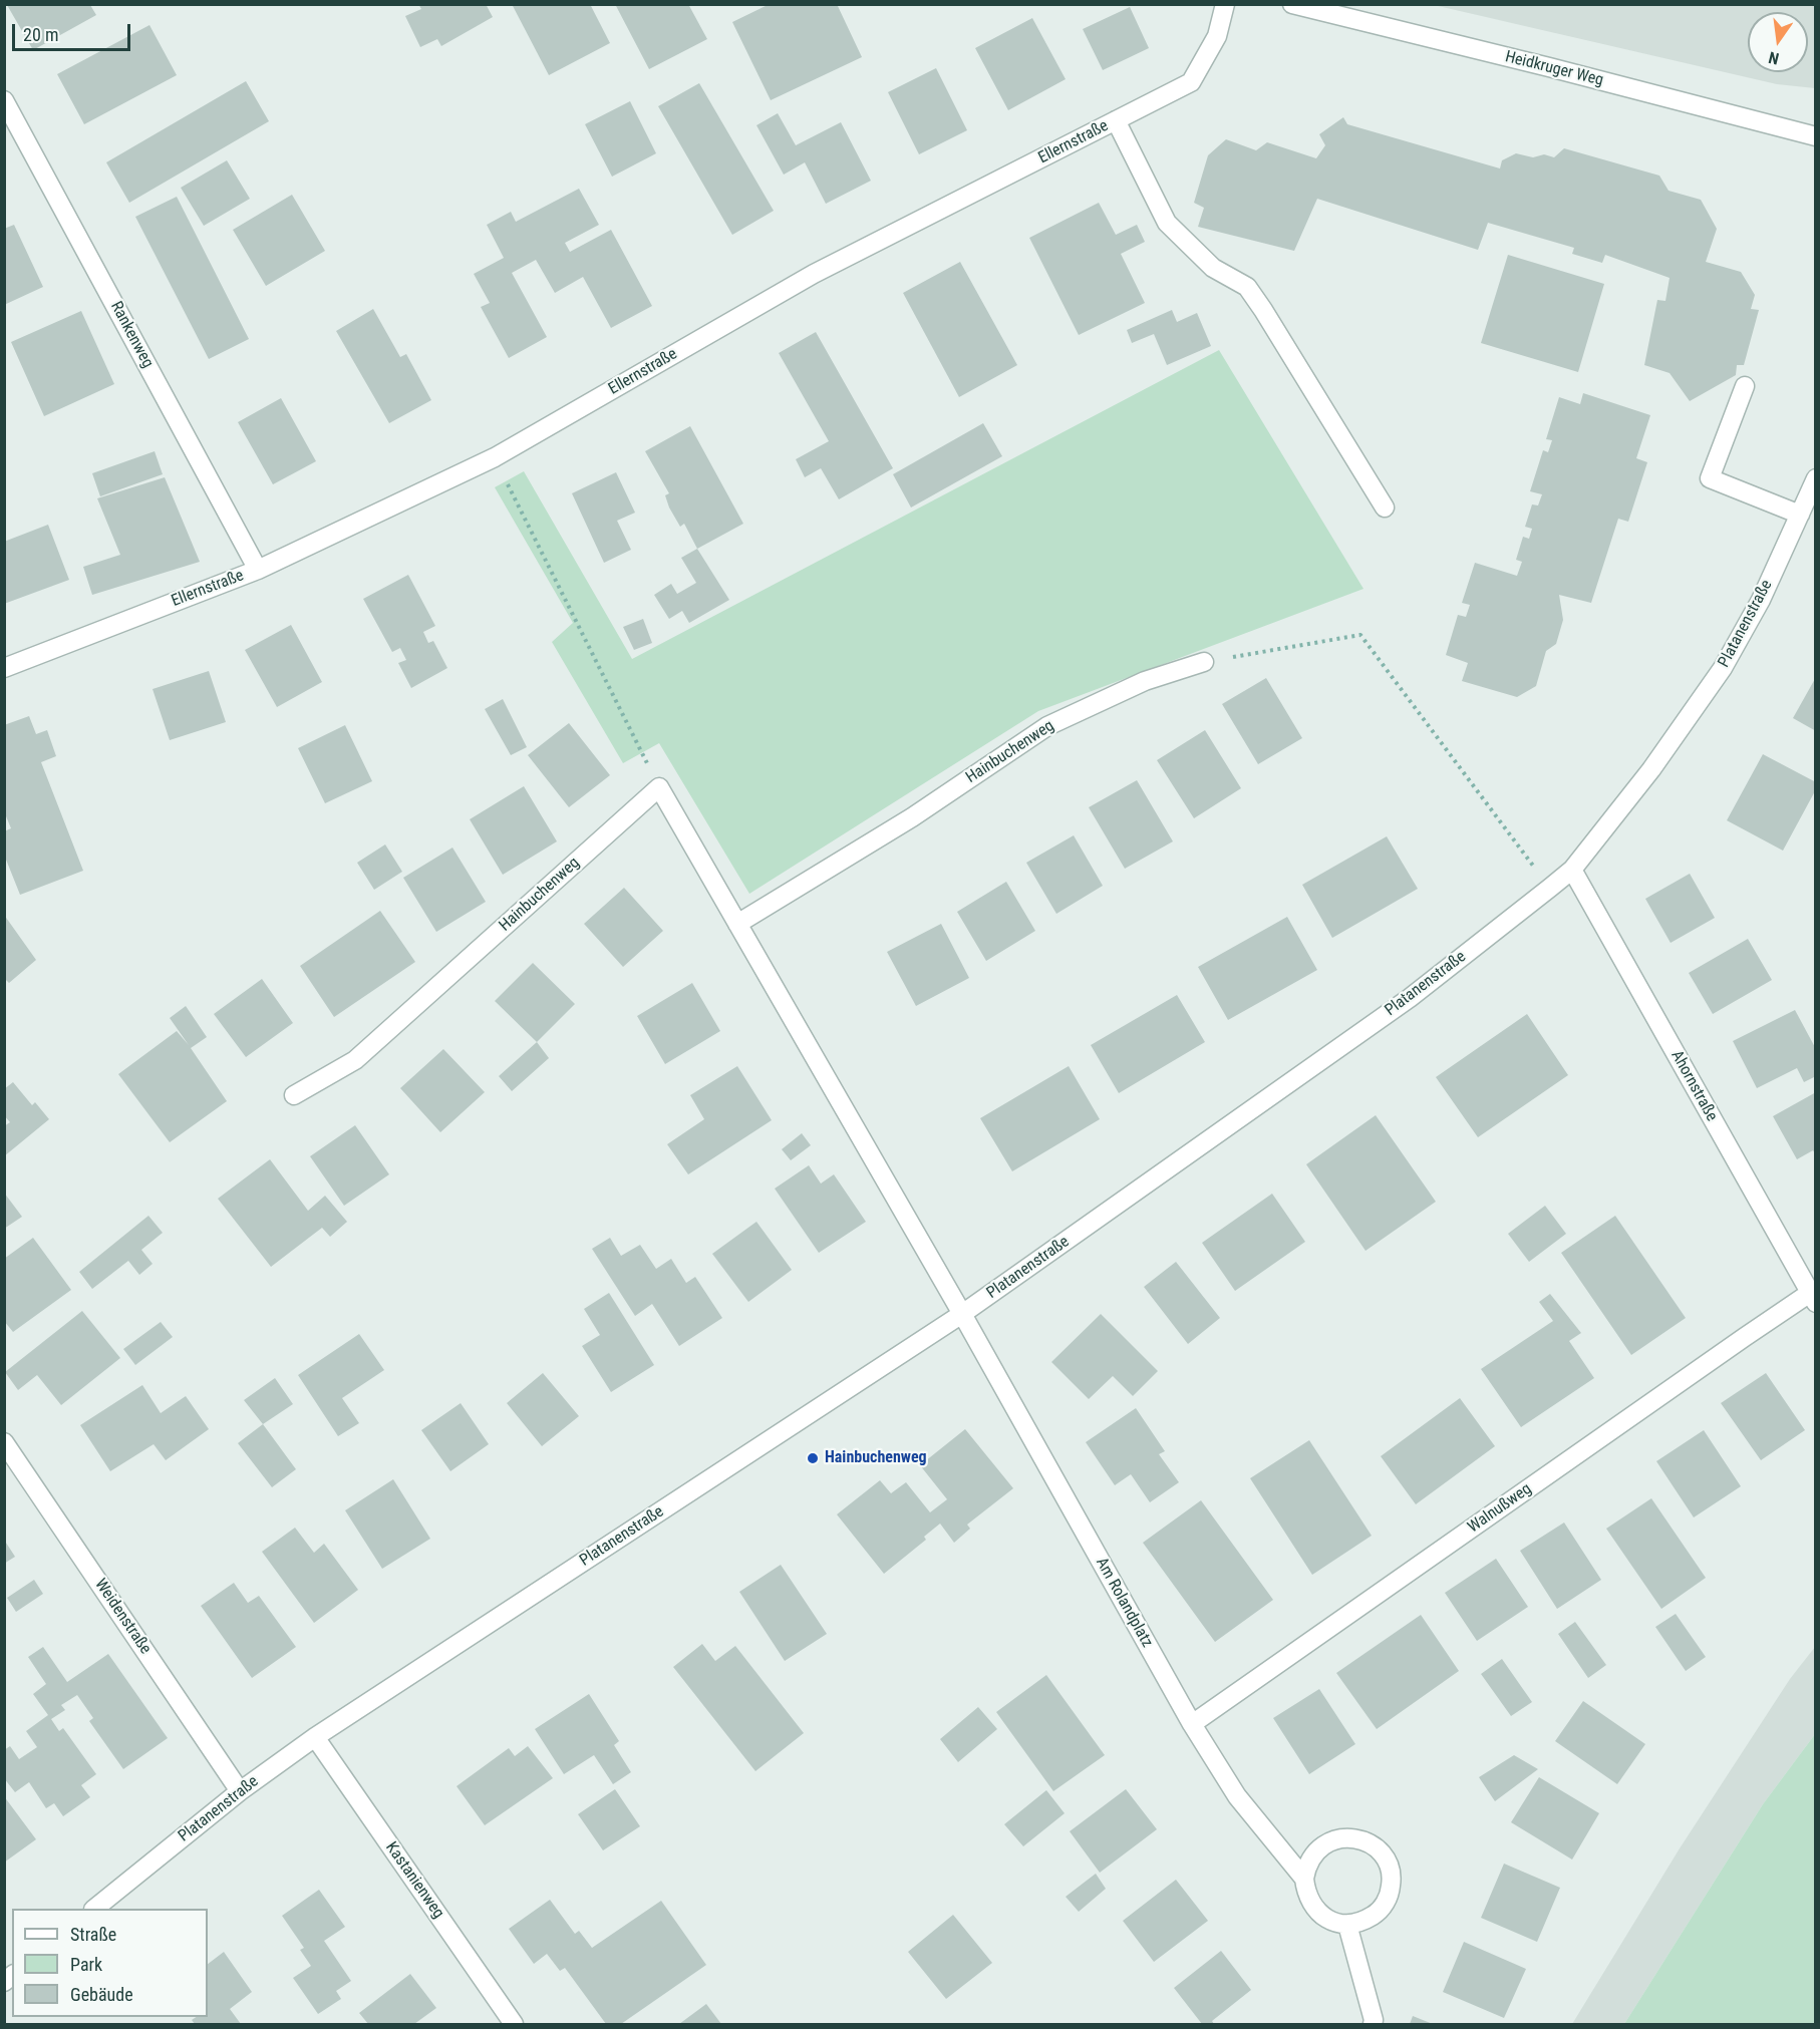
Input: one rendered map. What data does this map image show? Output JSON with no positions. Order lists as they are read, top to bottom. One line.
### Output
{"streets":{"street":["Heidkruger Weg","Ellernstraße","Rankenweg","Platanenstraße","Hainbuchenweg","Ahornstraße","Walnußweg","Am Rolandplatz","Weidenstraße","Kastanienweg"]},"crossings":[["Ellernstraße","Rankenweg"],["Platanenstraße","Ahornstraße"],["Platanenstraße","Am Rolandplatz"],["Platanenstraße","Weidenstraße"],["Platanenstraße","Kastanienweg"],["Ahornstraße","Walnußweg"],["Walnußweg","Am Rolandplatz"]],"places":["Hainbuchenweg"],"legend":["Straße","Park","Gebäude"],"scale_bar":"20 m","north":"bottom"}
